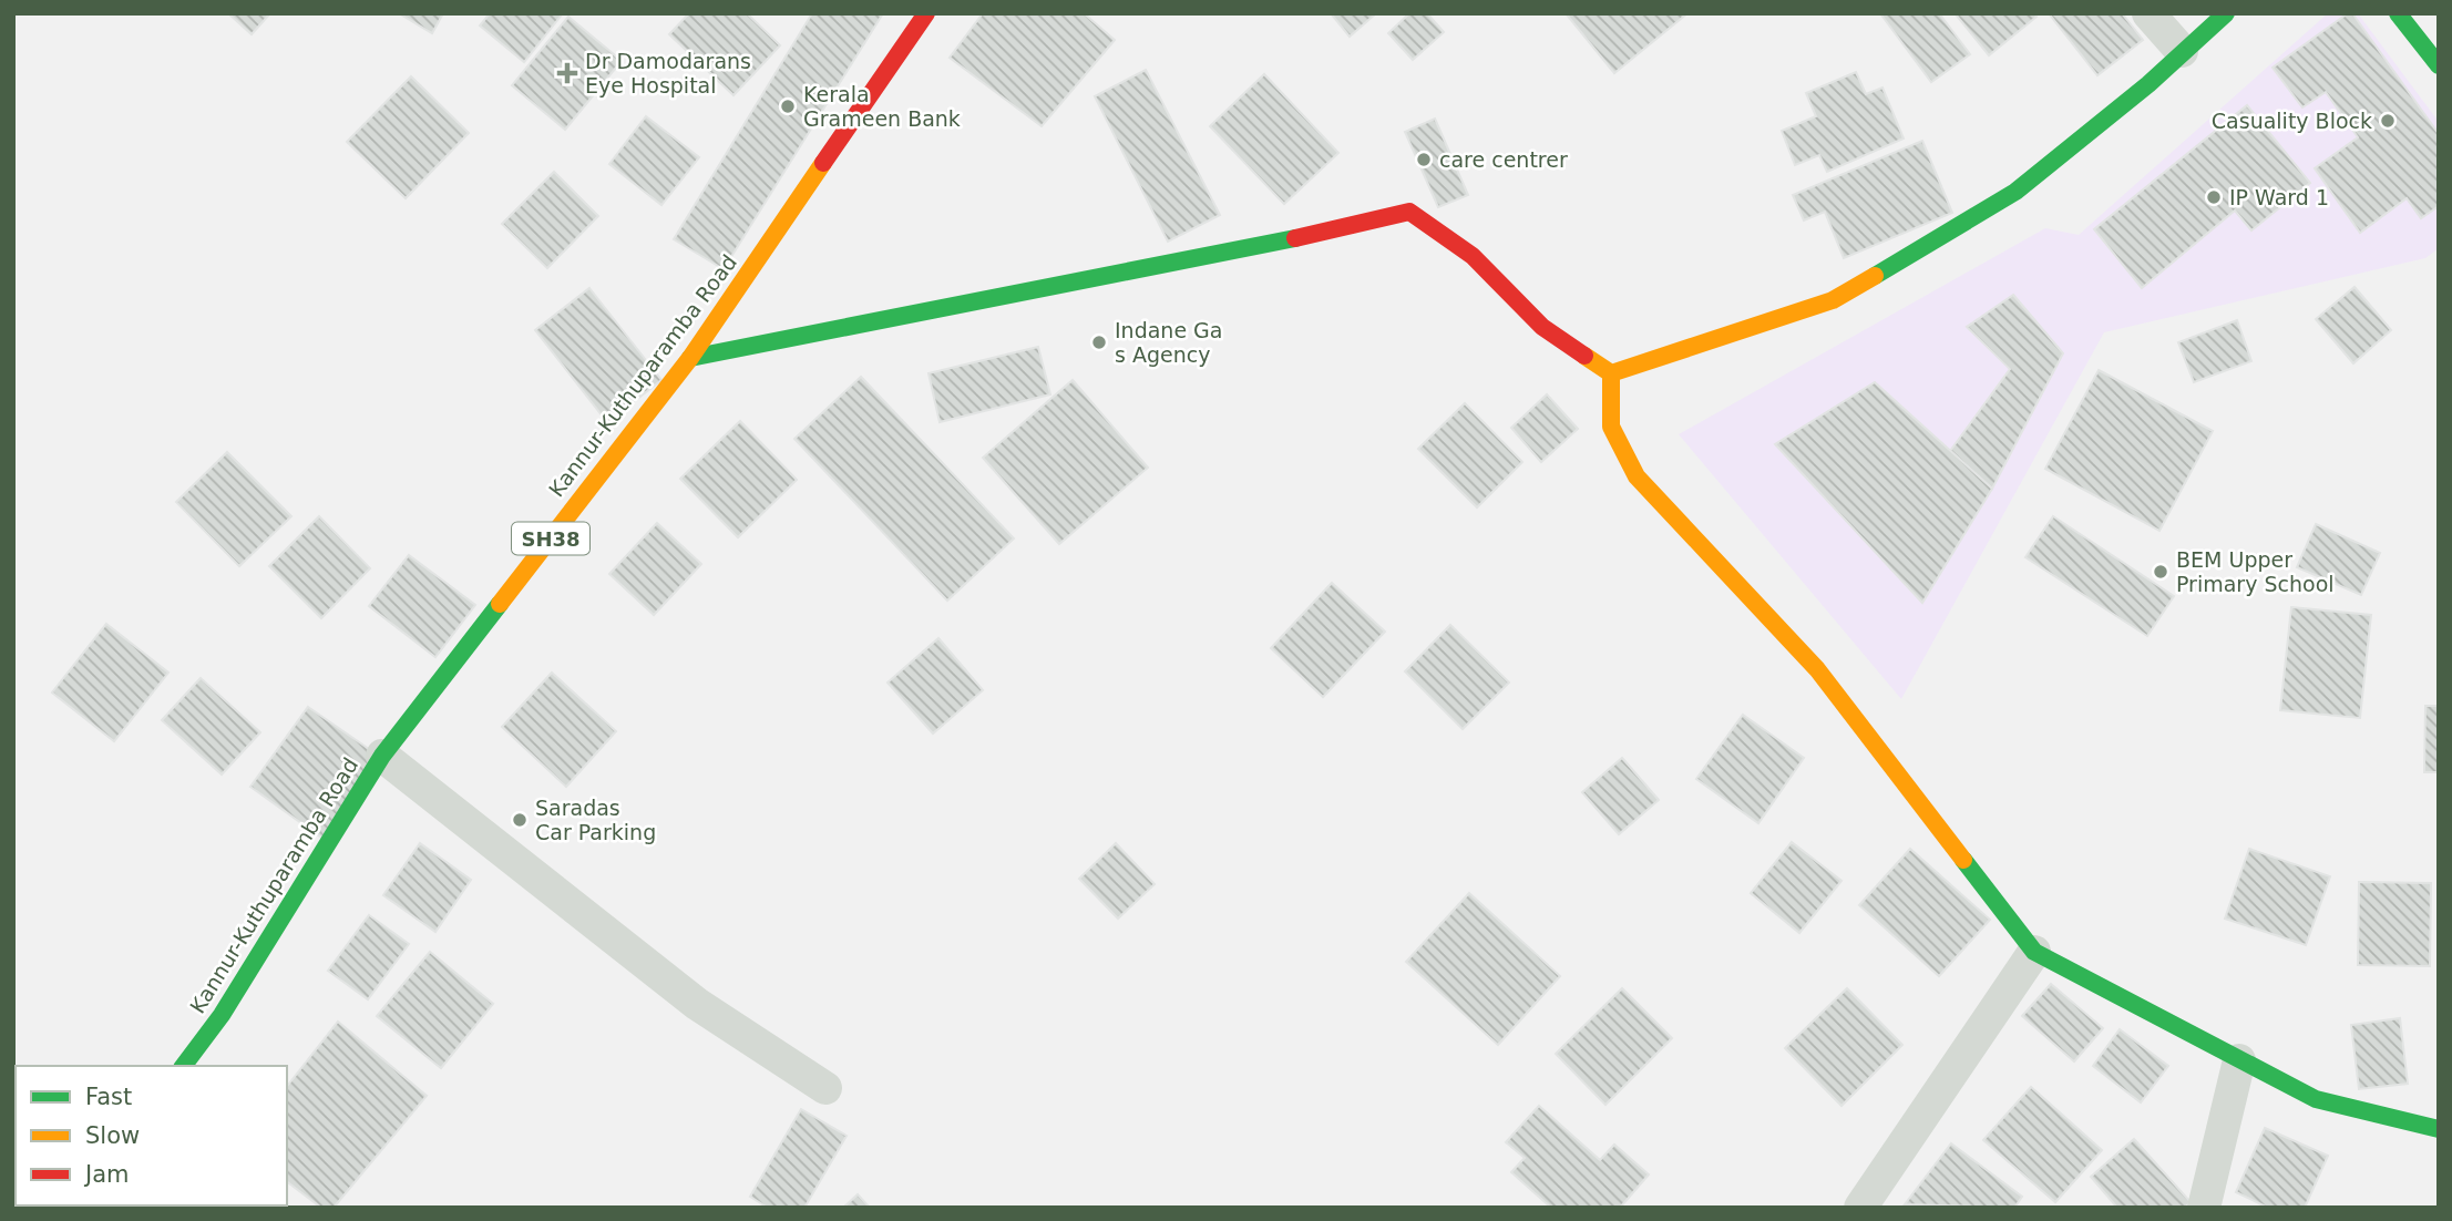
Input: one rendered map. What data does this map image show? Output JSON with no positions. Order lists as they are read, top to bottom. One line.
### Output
{"streets":{"street":["Kannur-Kuthuparamba Road","SH38"]},"places":{"health":["Dr Damodarans Eye Hospital"],"other":["Kerala Grameen Bank","Casuality Block","care centrer","IP Ward 1","Indane Ga s Agency","BEM Upper Primary School","Saradas Car Parking"]},"legend":["Fast","Slow","Jam"]}
